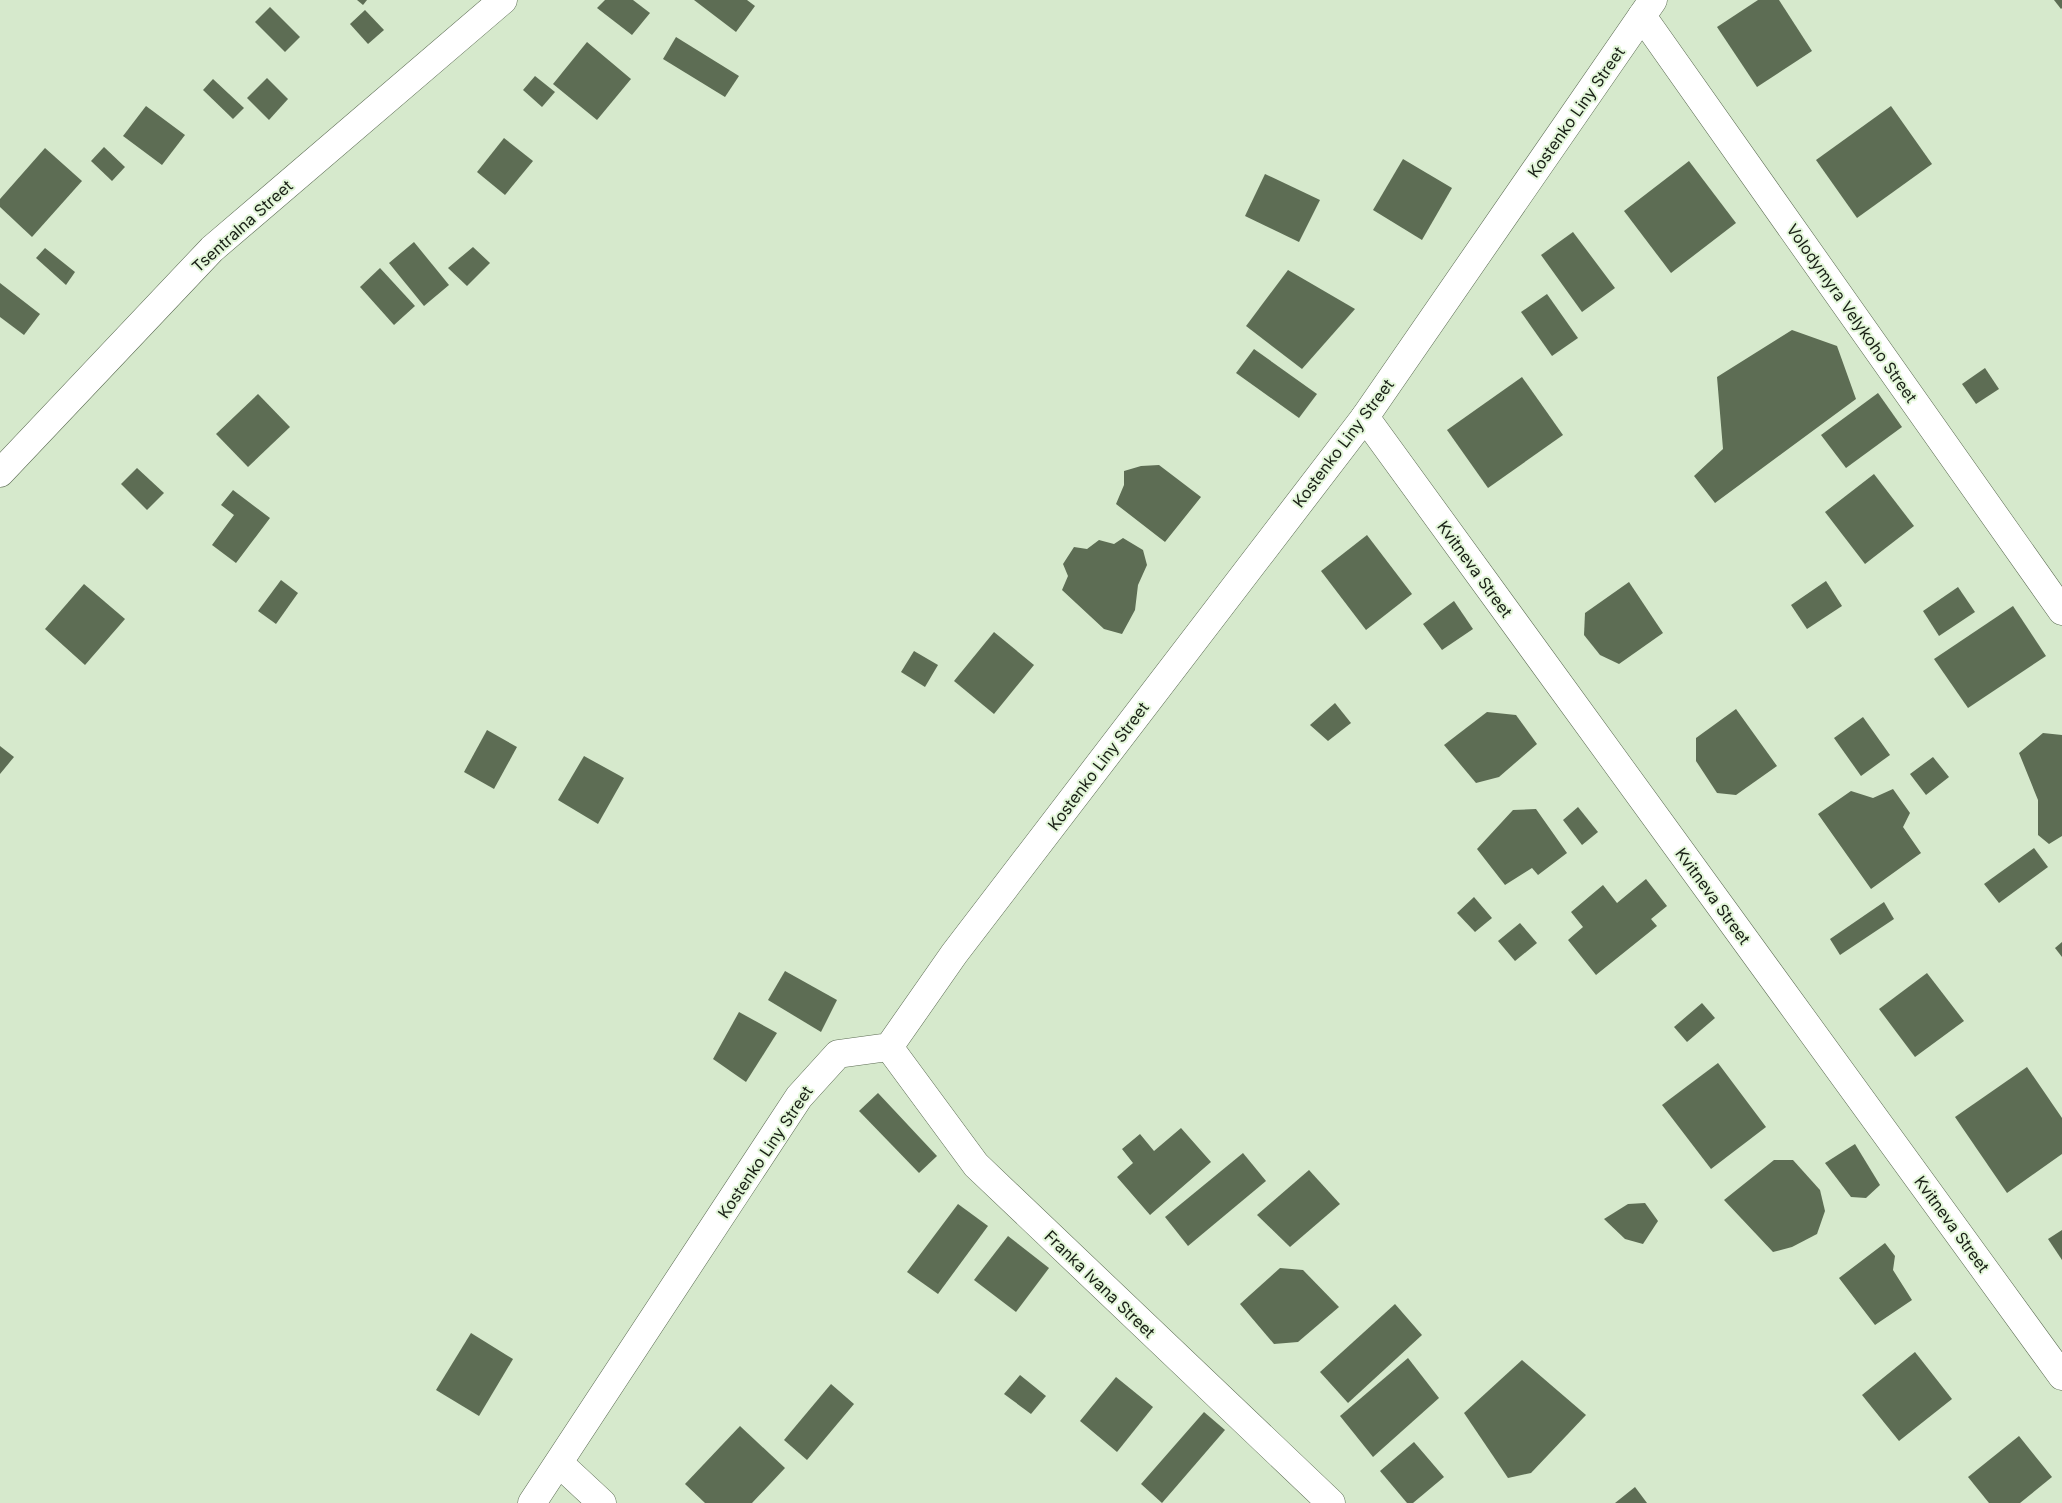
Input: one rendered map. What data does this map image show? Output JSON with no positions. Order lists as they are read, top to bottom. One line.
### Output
{"streets":{"street":["Kostenko Liny Street","Tsentralna Street","Volodymyra Velykoho Street","Kvitneva Street","Franka Ivana Street"]},"crossings":[["Kostenko Liny Street","Volodymyra Velykoho Street"],["Kostenko Liny Street","Kvitneva Street"],["Kostenko Liny Street","Franka Ivana Street"]]}
